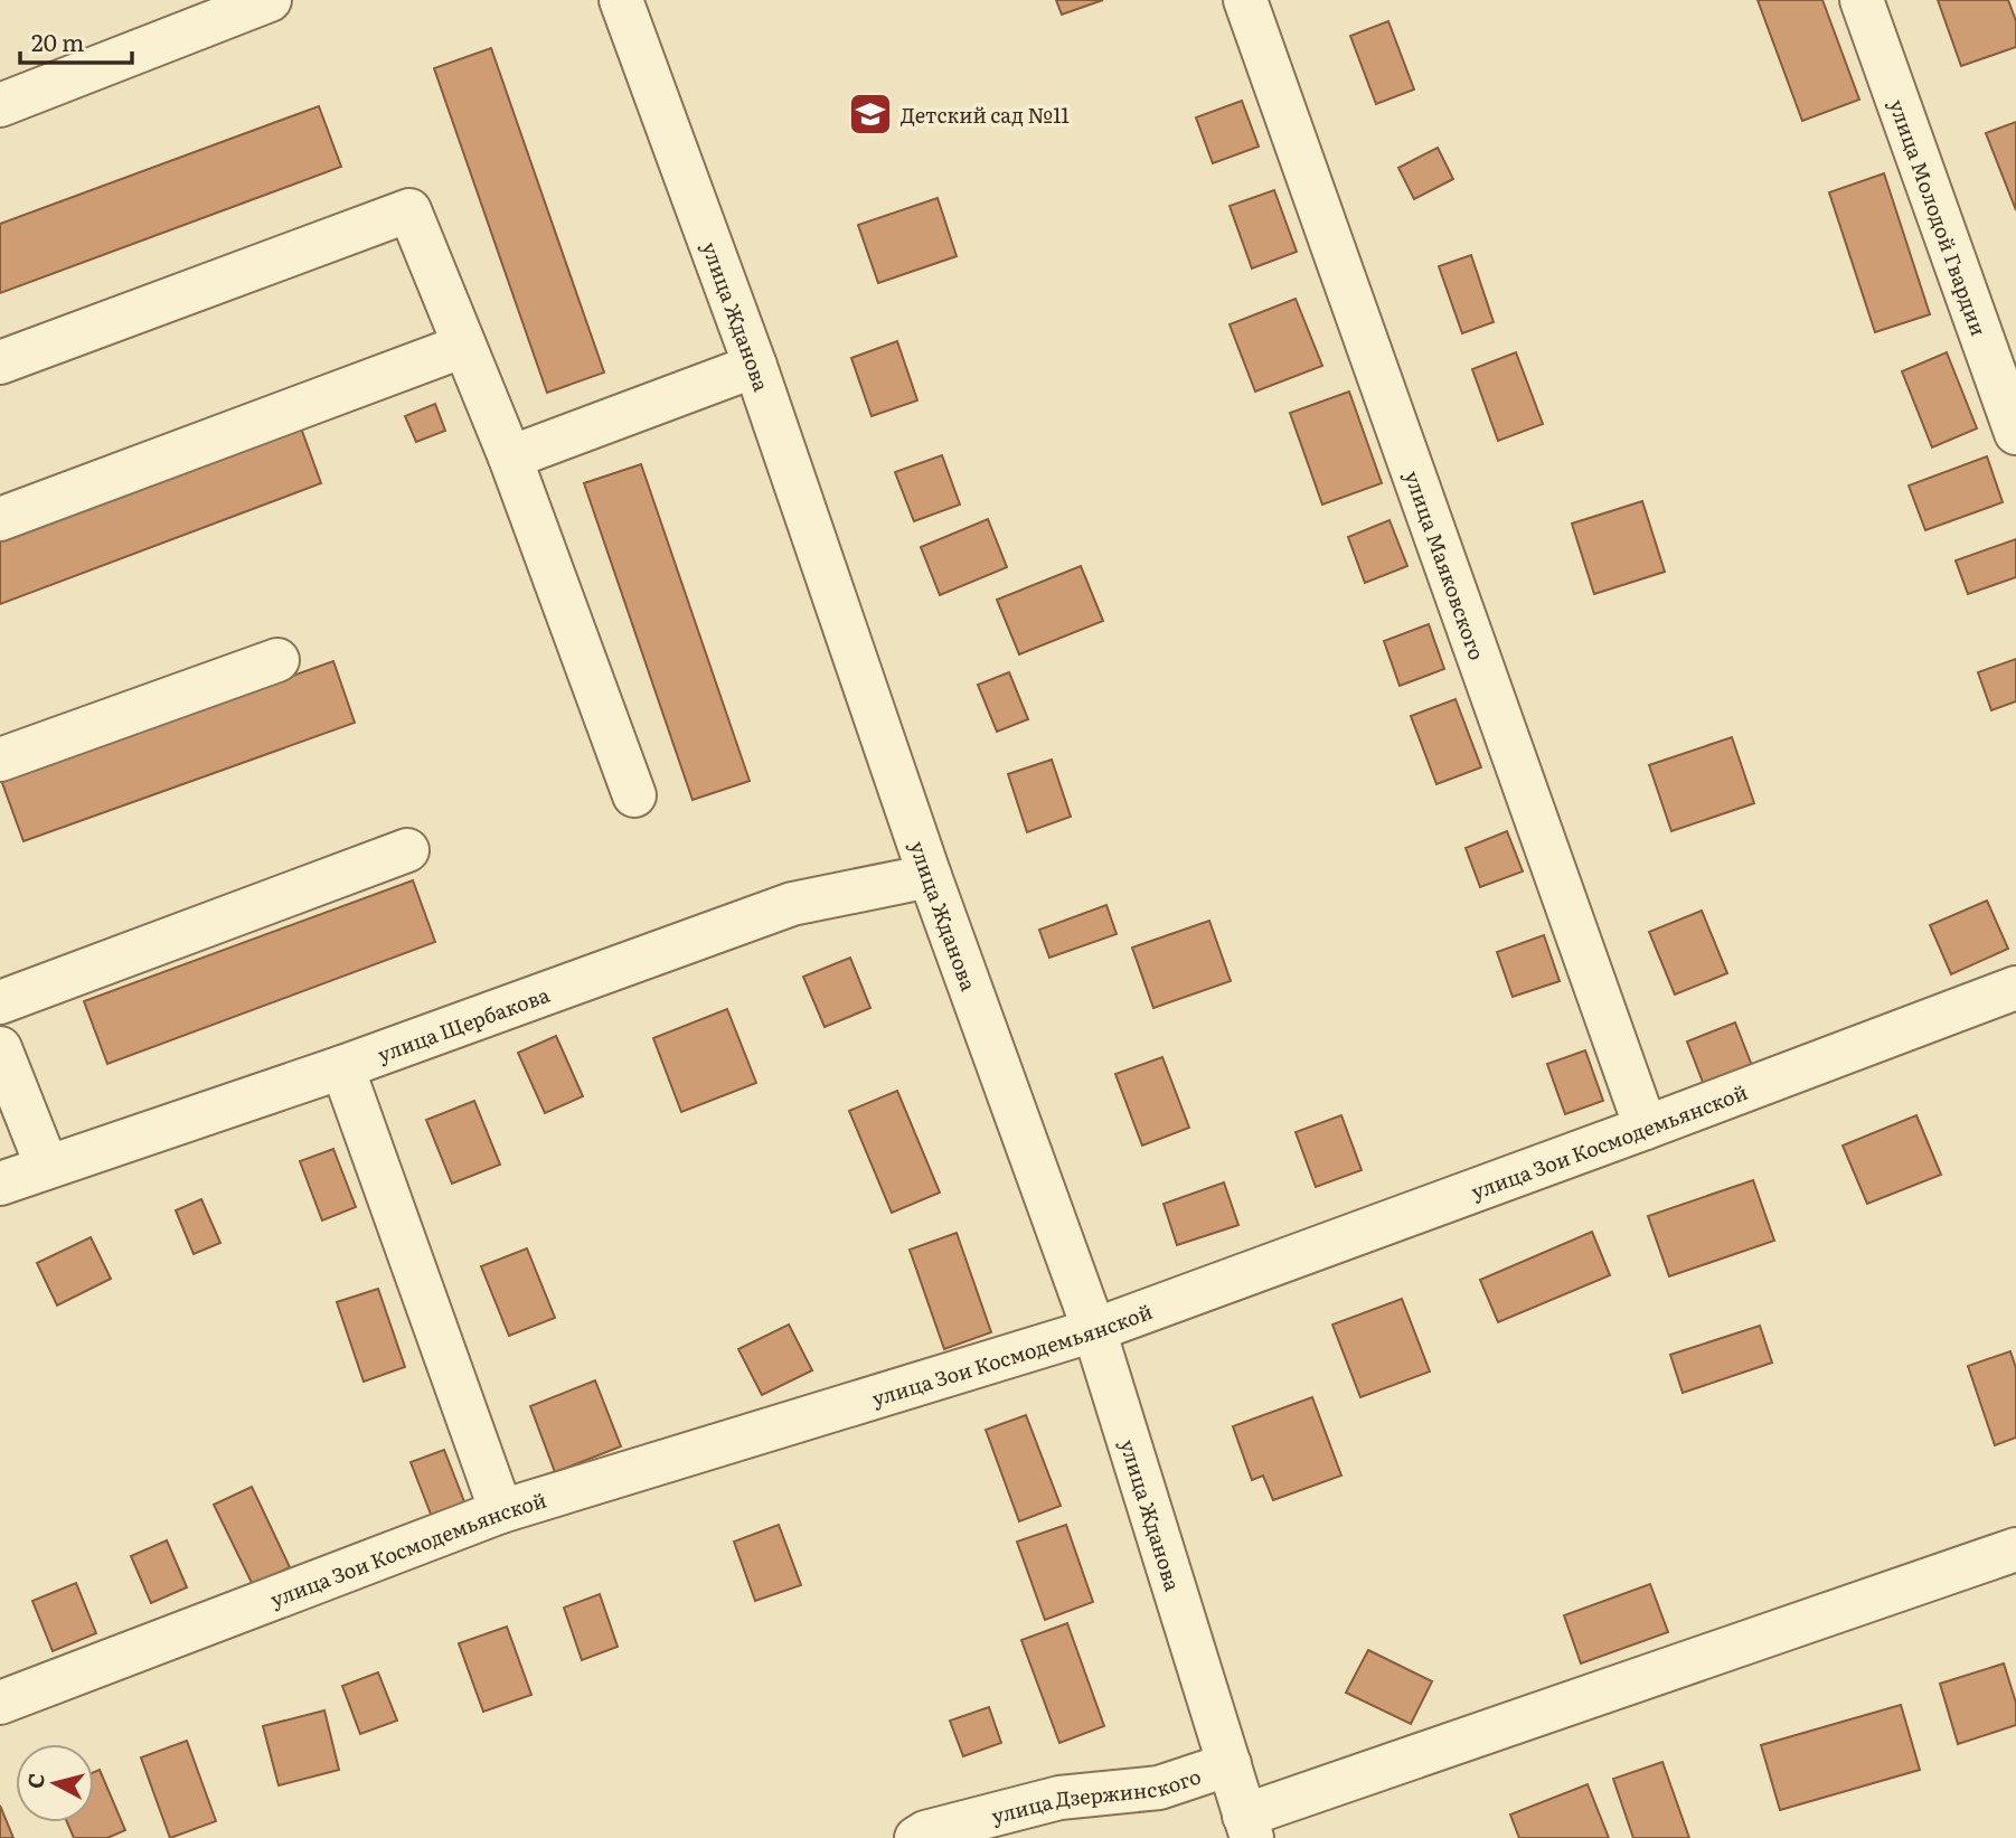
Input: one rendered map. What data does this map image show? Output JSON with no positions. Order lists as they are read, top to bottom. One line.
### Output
{"streets":{"street":["улица Молодой Гвардии","улица Жданова","улица Маяковского","улица Щербакова","улица Зои Космодемьянской","улица Дзержинского"]},"crossings":[["улица Жданова","улица Щербакова"],["улица Жданова","улица Зои Космодемьянской"],["улица Жданова","улица Дзержинского"],["улица Маяковского","улица Зои Космодемьянской"]],"places":{"school or university":["Детский сад №11"]},"scale_bar":"20 m","north":"left"}
